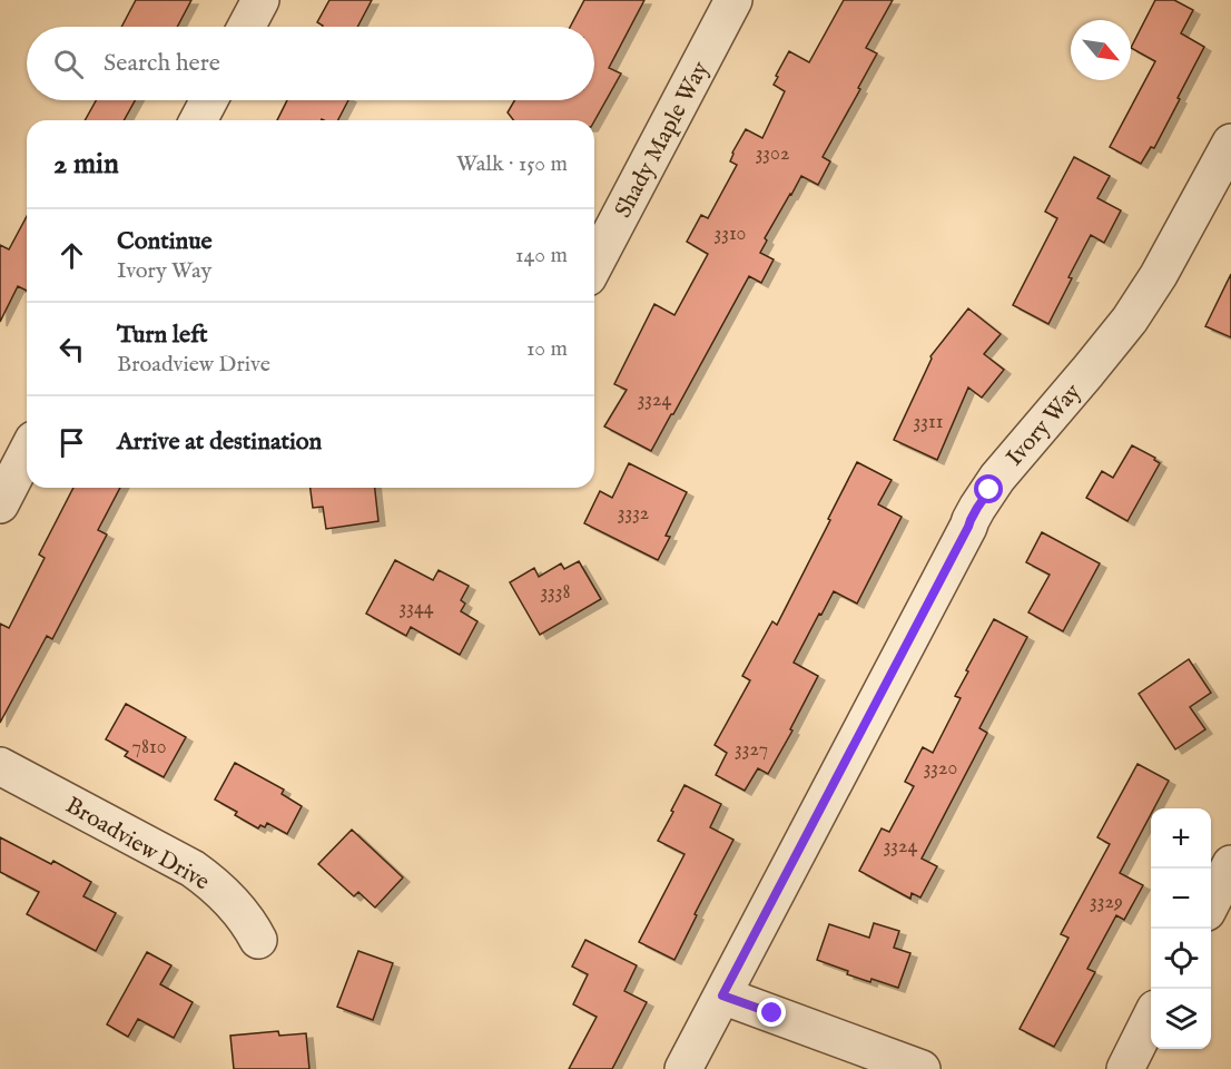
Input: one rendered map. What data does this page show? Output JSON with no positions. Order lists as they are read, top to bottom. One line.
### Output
{"streets":{"street":["Shady Maple Way","Ivory Way","Broadview Drive"]},"house_numbers":["3302","3310","3324","3311","3332","3338","3344","7810","3327","3320","3324","3329"],"north":"bottom right","page":{"search":"Search here","heading":["2 min","Walk · 150 m"],"list":[["Continue","Ivory Way","140 m"],["Turn left","Broadview Drive","10 m"],"Arrive at destination"],"map_buttons":["+","−"]}}
